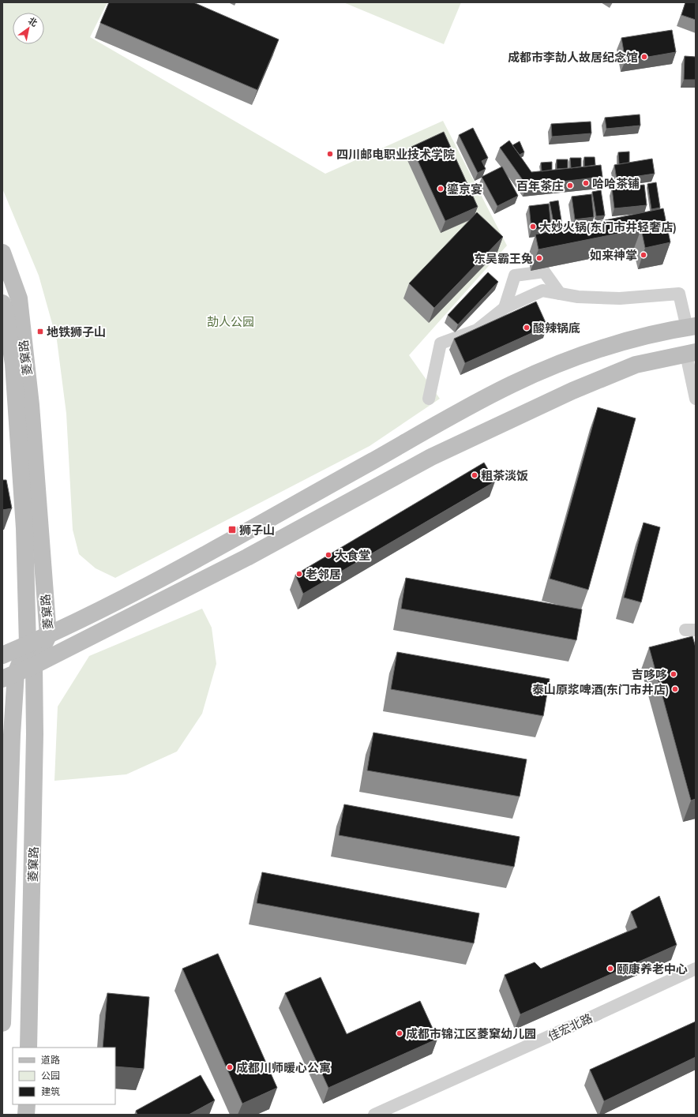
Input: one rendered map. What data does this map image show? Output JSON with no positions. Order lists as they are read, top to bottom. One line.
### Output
{"streets":{"street":["菱窠路","佳宏北路"]},"parks":["劼人公园"],"places":{"other":["成都市李劼人故居纪念馆","四川邮电职业技术学院","哈哈茶铺","百年茶庄","鎏京宴","大妙火锅(东门市井轻奢店)","如来神掌","东吴霸王兔","酸辣锅底","粗茶淡饭","大食堂","老邻居","吉哆哆","泰山原浆啤酒(东门市井店)","颐康养老中心","成都市锦江区菱窠幼儿园","成都川师暖心公寓"],"transit":["地铁狮子山","狮子山"]},"legend":["道路","公园","建筑"],"north":"top right"}
